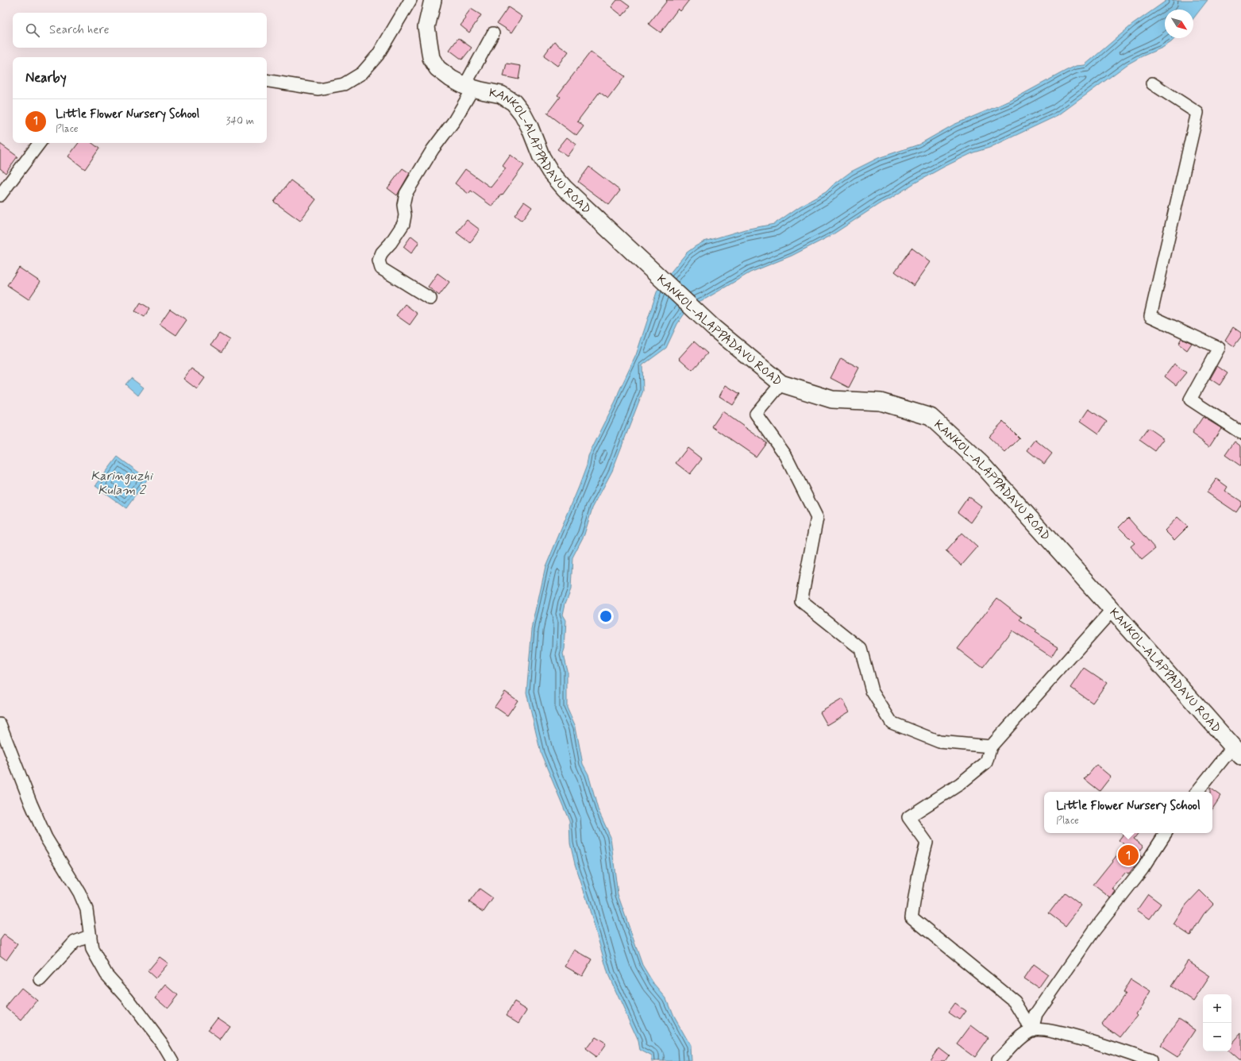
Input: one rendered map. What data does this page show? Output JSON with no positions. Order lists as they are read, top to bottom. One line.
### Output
{"streets":{"main road":["KANKOL-ALAPPADAVU ROAD"]},"water":["Karinguzhi Kulam 2"],"north":"bottom right","page":{"search":"Search here","heading":"Nearby","list":[{"mark":"1","name":"Little Flower Nursery School","note":"Place","value":"340 m"}],"popup":["Little Flower Nursery School","Place"],"pins":"1","map_buttons":["+","−"]}}
